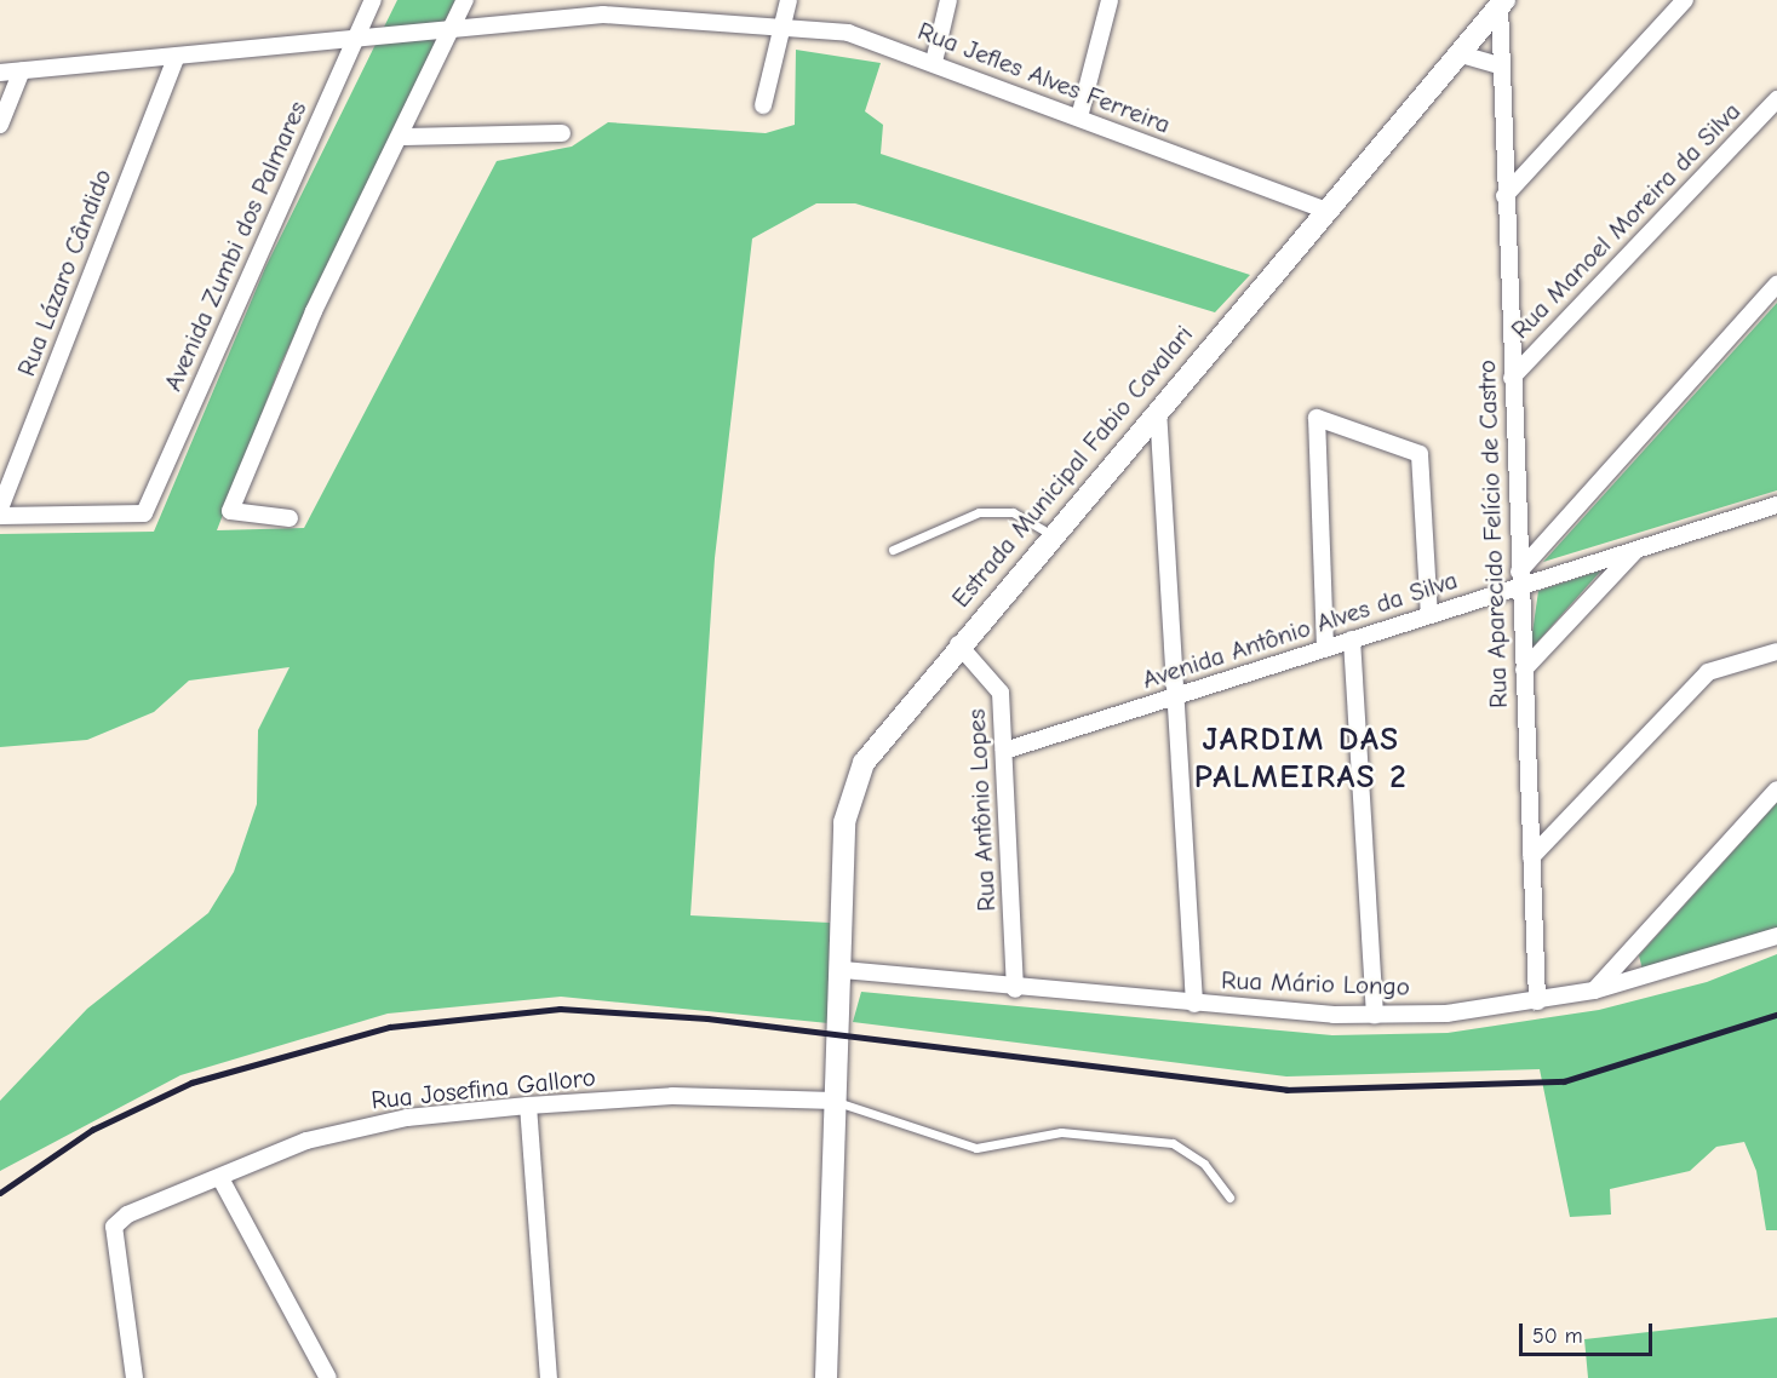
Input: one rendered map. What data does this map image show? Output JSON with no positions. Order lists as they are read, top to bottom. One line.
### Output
{"streets":{"street":["Rua Jefles Alves Ferreira","Rua Manoel Moreira da Silva","Avenida Zumbi dos Palmares","Rua Lázaro Cândido","Estrada Municipal Fabio Cavalari","Rua Aparecido Felício de Castro","Avenida Antônio Alves da Silva","Rua Antônio Lopes","Rua Mário Longo","Rua Josefina Galloro"]},"crossings":[["Rua Jefles Alves Ferreira","Avenida Zumbi dos Palmares"],["Rua Jefles Alves Ferreira","Rua Lázaro Cândido"],["Rua Jefles Alves Ferreira","Estrada Municipal Fabio Cavalari"],["Rua Manoel Moreira da Silva","Rua Aparecido Felício de Castro"],["Estrada Municipal Fabio Cavalari","Rua Aparecido Felício de Castro"],["Estrada Municipal Fabio Cavalari","Rua Antônio Lopes"],["Estrada Municipal Fabio Cavalari","Rua Mário Longo"],["Estrada Municipal Fabio Cavalari","Rua Josefina Galloro"],["Rua Aparecido Felício de Castro","Avenida Antônio Alves da Silva"],["Rua Aparecido Felício de Castro","Rua Mário Longo"],["Avenida Antônio Alves da Silva","Rua Antônio Lopes"],["Rua Antônio Lopes","Rua Mário Longo"]],"districts":["JARDIM DAS PALMEIRAS 2"],"scale_bar":"50 m"}
